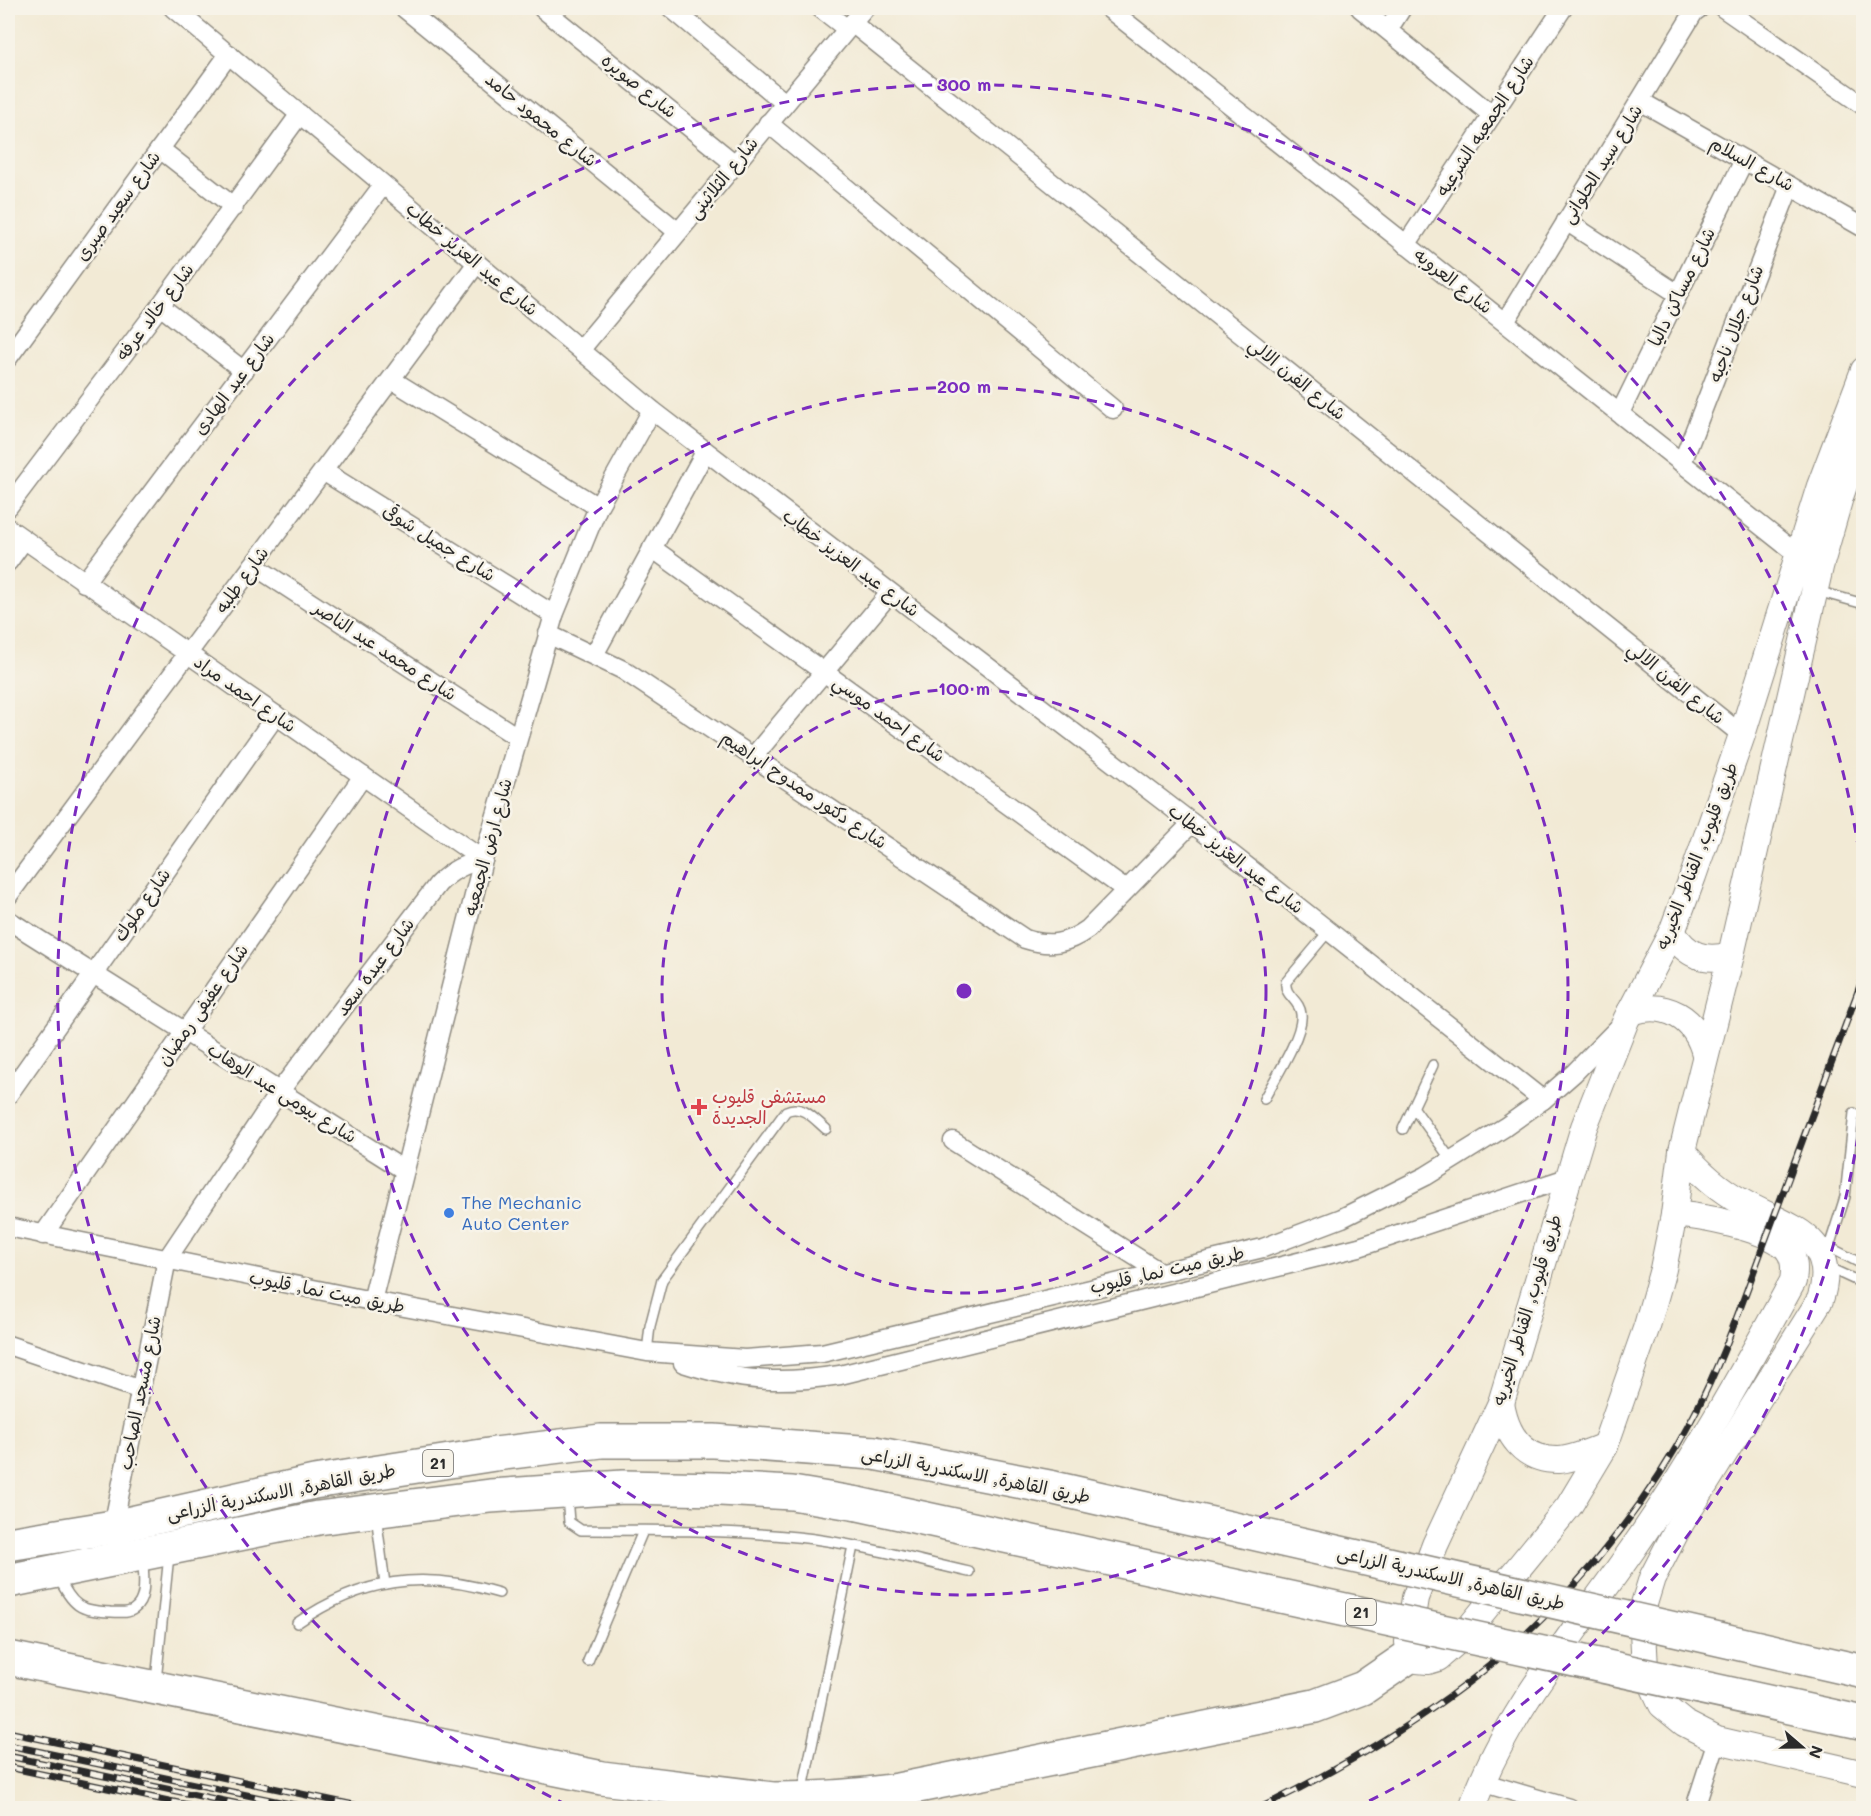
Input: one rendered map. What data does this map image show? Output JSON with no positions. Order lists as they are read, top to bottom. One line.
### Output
{"streets":{"highway":["21","طريق القاهرة, الاسكندرية الزراعى"],"main road":["طريق قليوب, القناطر الخيريه"],"street":["شارع صويره","شارع محمود حامد","شارع الجمعيه الشرعيه","شارع سيد الحلوانى","شارع السلام","شارع الثلاثينى","شارع سعيد صبرى","شارع عبد العزيز خطاب","شارع العروبه","شارع مساكن داليا","شارع خالد عرفه","شارع جلال ناجيه","شارع الفرن الالي","شارع عبد الهادى","شارع جميل شوقى","شارع طلبه","شارع محمد عبد الناصر","شارع احمد مراد","شارع احمد موسي","شارع دكتور ممدوح ابراهيم","شارع ارض الجمعيه","شارع ملوك","شارع عبده سعد","شارع عفيفى رمضان","شارع بيومى عبد الوهاب","طريق ميت نما, قليوب","شارع مسجد الصاحب"]},"crossings":[["شارع صويره","شارع الثلاثينى"],["شارع محمود حامد","شارع الثلاثينى"],["شارع الجمعيه الشرعيه","شارع العروبه"],["شارع سيد الحلوانى","شارع السلام"],["شارع سيد الحلوانى","شارع العروبه"],["شارع السلام","شارع مساكن داليا"],["شارع السلام","شارع جلال ناجيه"],["شارع الثلاثينى","شارع عبد العزيز خطاب"],["شارع الثلاثينى","شارع الفرن الالي"],["شارع سعيد صبرى","شارع عبد العزيز خطاب"],["شارع عبد العزيز خطاب","شارع خالد عرفه"],["شارع عبد العزيز خطاب","شارع عبد الهادى"],["شارع عبد العزيز خطاب","شارع طلبه"],["شارع عبد العزيز خطاب","شارع ارض الجمعيه"],["شارع عبد العزيز خطاب","طريق ميت نما, قليوب"],["شارع العروبه","شارع مساكن داليا"],["شارع العروبه","شارع جلال ناجيه"],["شارع العروبه","طريق قليوب, القناطر الخيريه"],["شارع الفرن الالي","طريق قليوب, القناطر الخيريه"],["شارع عبد الهادى","شارع احمد مراد"],["شارع جميل شوقى","شارع طلبه"],["شارع جميل شوقى","شارع ارض الجمعيه"],["شارع طلبه","شارع محمد عبد الناصر"],["شارع طلبه","شارع احمد مراد"],["شارع محمد عبد الناصر","شارع ارض الجمعيه"],["شارع احمد مراد","شارع ارض الجمعيه"],["شارع احمد مراد","شارع ملوك"],["شارع احمد مراد","شارع عبده سعد"],["شارع احمد مراد","شارع عفيفى رمضان"],["شارع احمد موسي","شارع دكتور ممدوح ابراهيم"],["شارع دكتور ممدوح ابراهيم","شارع ارض الجمعيه"],["شارع ارض الجمعيه","شارع عبده سعد"],["شارع ارض الجمعيه","شارع بيومى عبد الوهاب"],["شارع ارض الجمعيه","طريق ميت نما, قليوب"],["طريق قليوب, القناطر الخيريه","طريق ميت نما, قليوب"],["شارع ملوك","شارع بيومى عبد الوهاب"],["شارع عبده سعد","شارع بيومى عبد الوهاب"],["شارع عبده سعد","طريق ميت نما, قليوب"],["شارع عبده سعد","شارع مسجد الصاحب"],["شارع عفيفى رمضان","شارع بيومى عبد الوهاب"],["شارع عفيفى رمضان","طريق ميت نما, قليوب"],["طريق ميت نما, قليوب","شارع مسجد الصاحب"],["شارع مسجد الصاحب","طريق القاهرة, الاسكندرية الزراعى"]],"places":{"health":["مستشفى قليوب الجديدة"],"other":["The Mechanic Auto Center"]},"north":"right","rings":["300 m","200 m","100 m"]}
